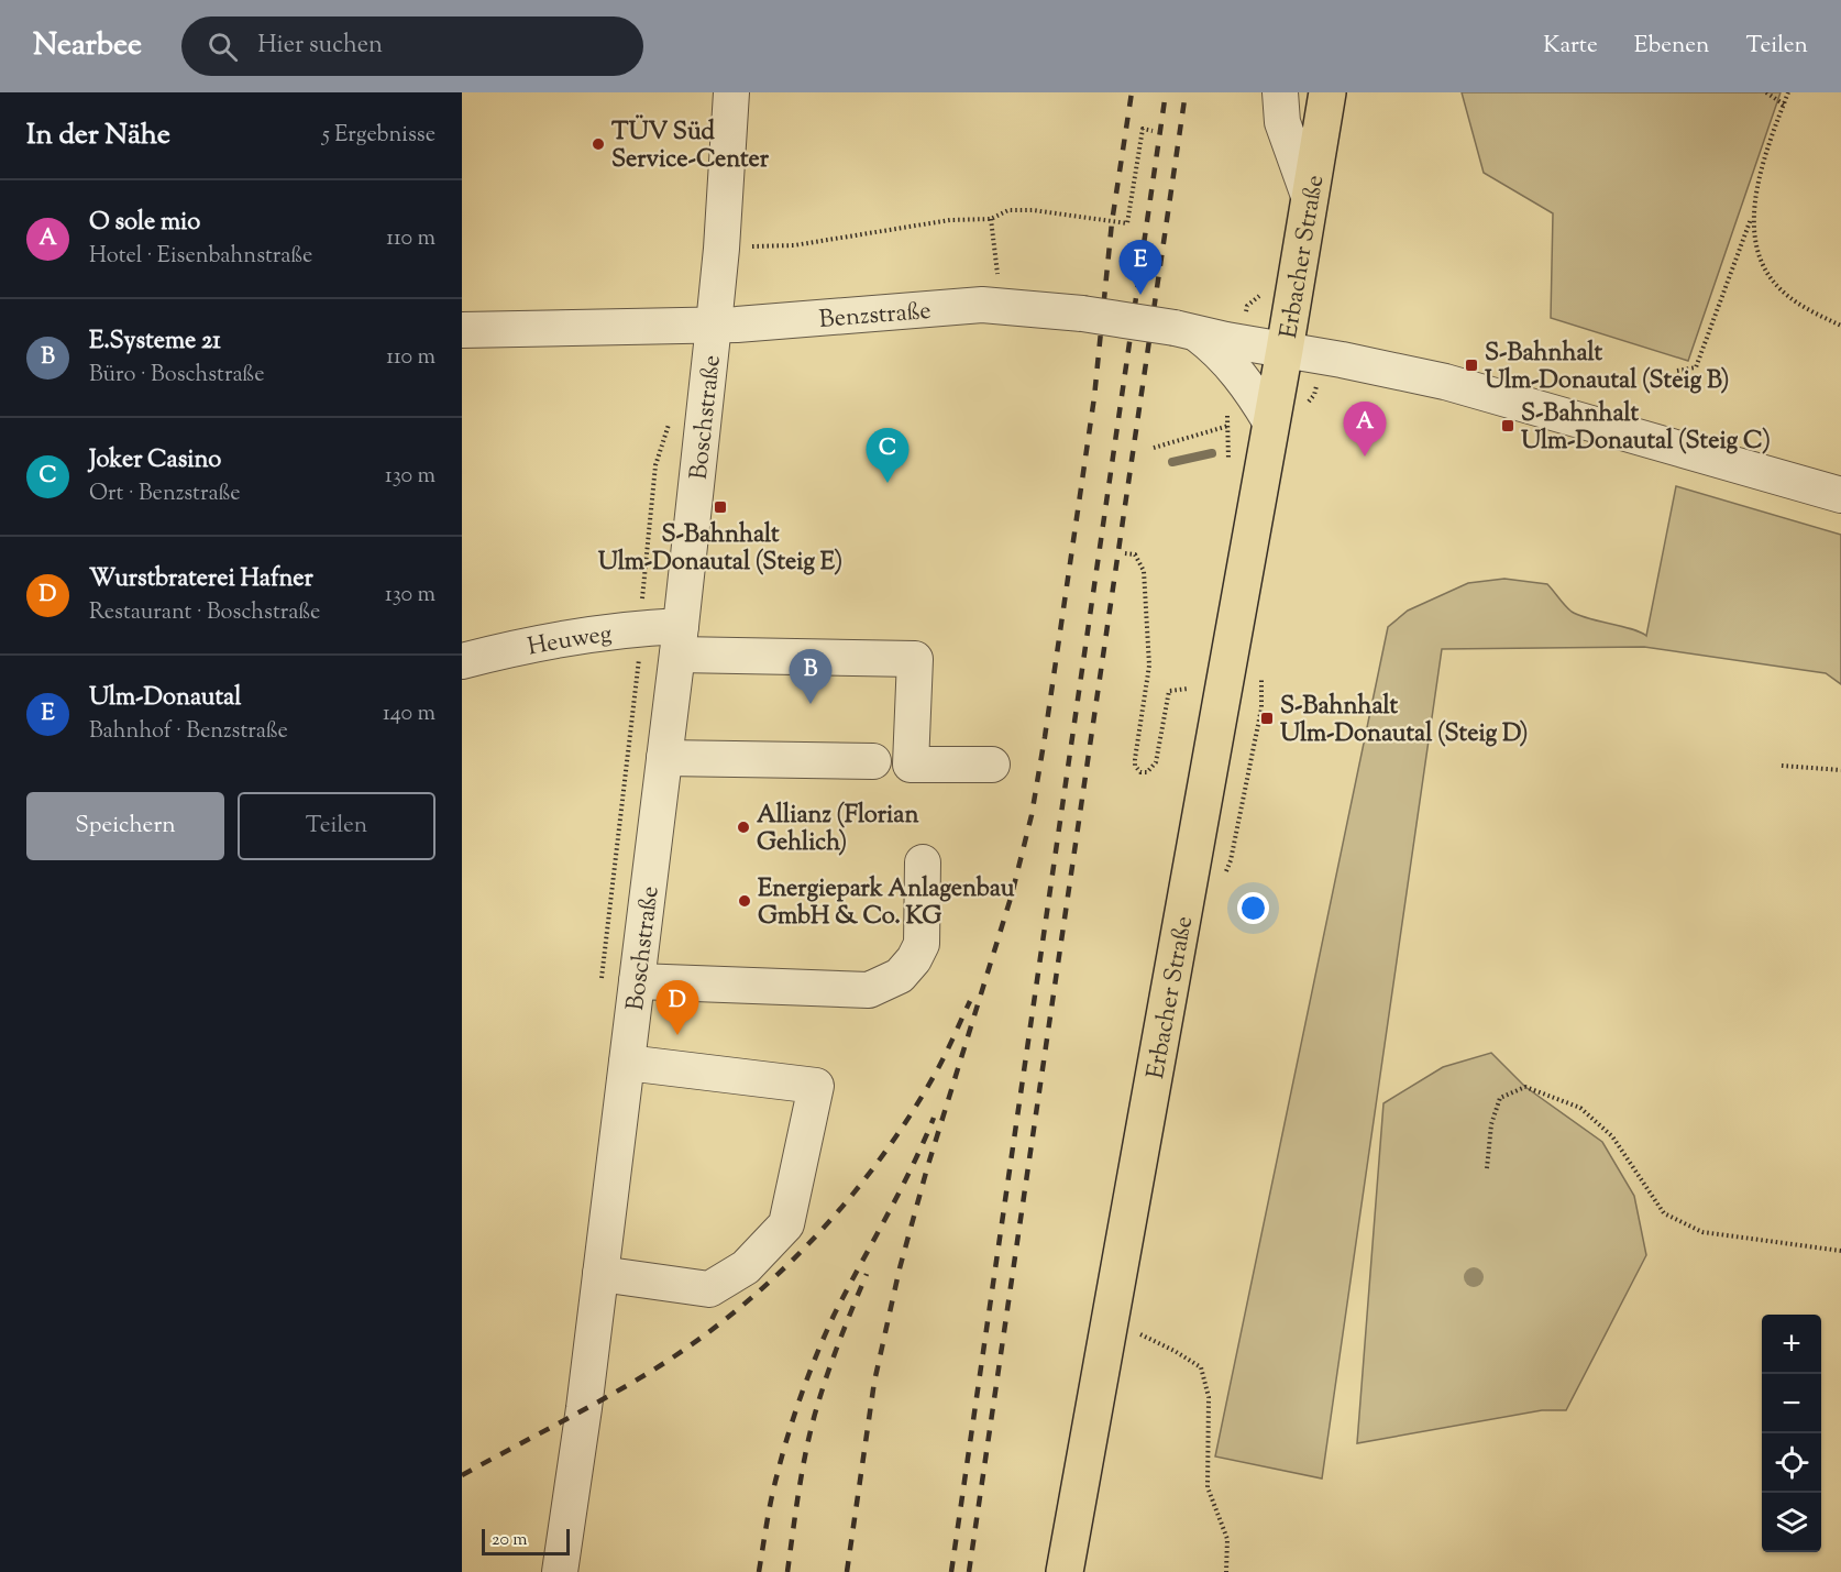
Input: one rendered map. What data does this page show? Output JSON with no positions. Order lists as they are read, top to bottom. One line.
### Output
{"streets":{"main road":["Erbacher Straße"],"street":["Benzstraße","Boschstraße","Heuweg"]},"crossings":[["Erbacher Straße","Benzstraße"],["Benzstraße","Boschstraße"],["Boschstraße","Heuweg"]],"places":{"other":["TÜV Süd Service-Center","Allianz (Florian Gehlich)","Energiepark Anlagenbau GmbH & Co. KG"],"transit":["S-Bahnhalt Ulm-Donautal (Steig B)","S-Bahnhalt Ulm-Donautal (Steig C)","S-Bahnhalt Ulm-Donautal (Steig E)","S-Bahnhalt Ulm-Donautal (Steig D)"]},"scale_bar":"20 m","page":{"header":"Nearbee","search":"Hier suchen","nav":["Karte","Ebenen","Teilen"],"heading":["In der Nähe","5 Ergebnisse"],"list":[{"mark":"A","name":"O sole mio","note":"Hotel · Eisenbahnstraße","value":"110 m"},{"mark":"B","name":"E.Systeme 21","note":"Büro · Boschstraße","value":"110 m"},{"mark":"C","name":"Joker Casino","note":"Ort · Benzstraße","value":"130 m"},{"mark":"D","name":"Wurstbraterei Hafner","note":"Restaurant · Boschstraße","value":"130 m"},{"mark":"E","name":"Ulm-Donautal","note":"Bahnhof · Benzstraße","value":"140 m"}],"pins":["E","A","C","B","D"],"buttons":["Speichern","Teilen"],"map_buttons":["+","−"],"scale":"20 m"}}
